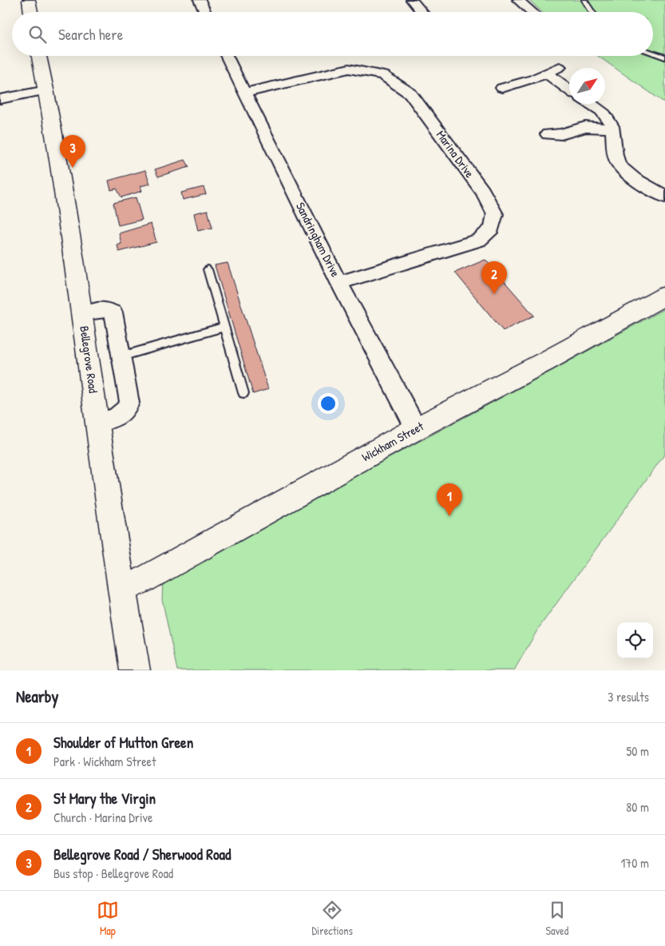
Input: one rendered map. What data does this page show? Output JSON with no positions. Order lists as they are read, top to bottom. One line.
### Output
{"streets":{"main road":["Bellegrove Road","Wickham Street"],"street":["Marina Drive","Sandringham Drive"]},"crossings":[["Marina Drive","Sandringham Drive"],["Sandringham Drive","Wickham Street"],["Bellegrove Road","Wickham Street"]],"north":"top right","page":{"search":"Search here","pins":["3","2","1"],"heading":["Nearby","3 results"],"list":[{"mark":"1","name":"Shoulder of Mutton Green","note":"Park · Wickham Street","value":"50 m"},{"mark":"2","name":"St Mary the Virgin","note":"Church · Marina Drive","value":"80 m"},{"mark":"3","name":"Bellegrove Road / Sherwood Road","note":"Bus stop · Bellegrove Road","value":"170 m"}],"nav":["Map","Directions","Saved"]}}
